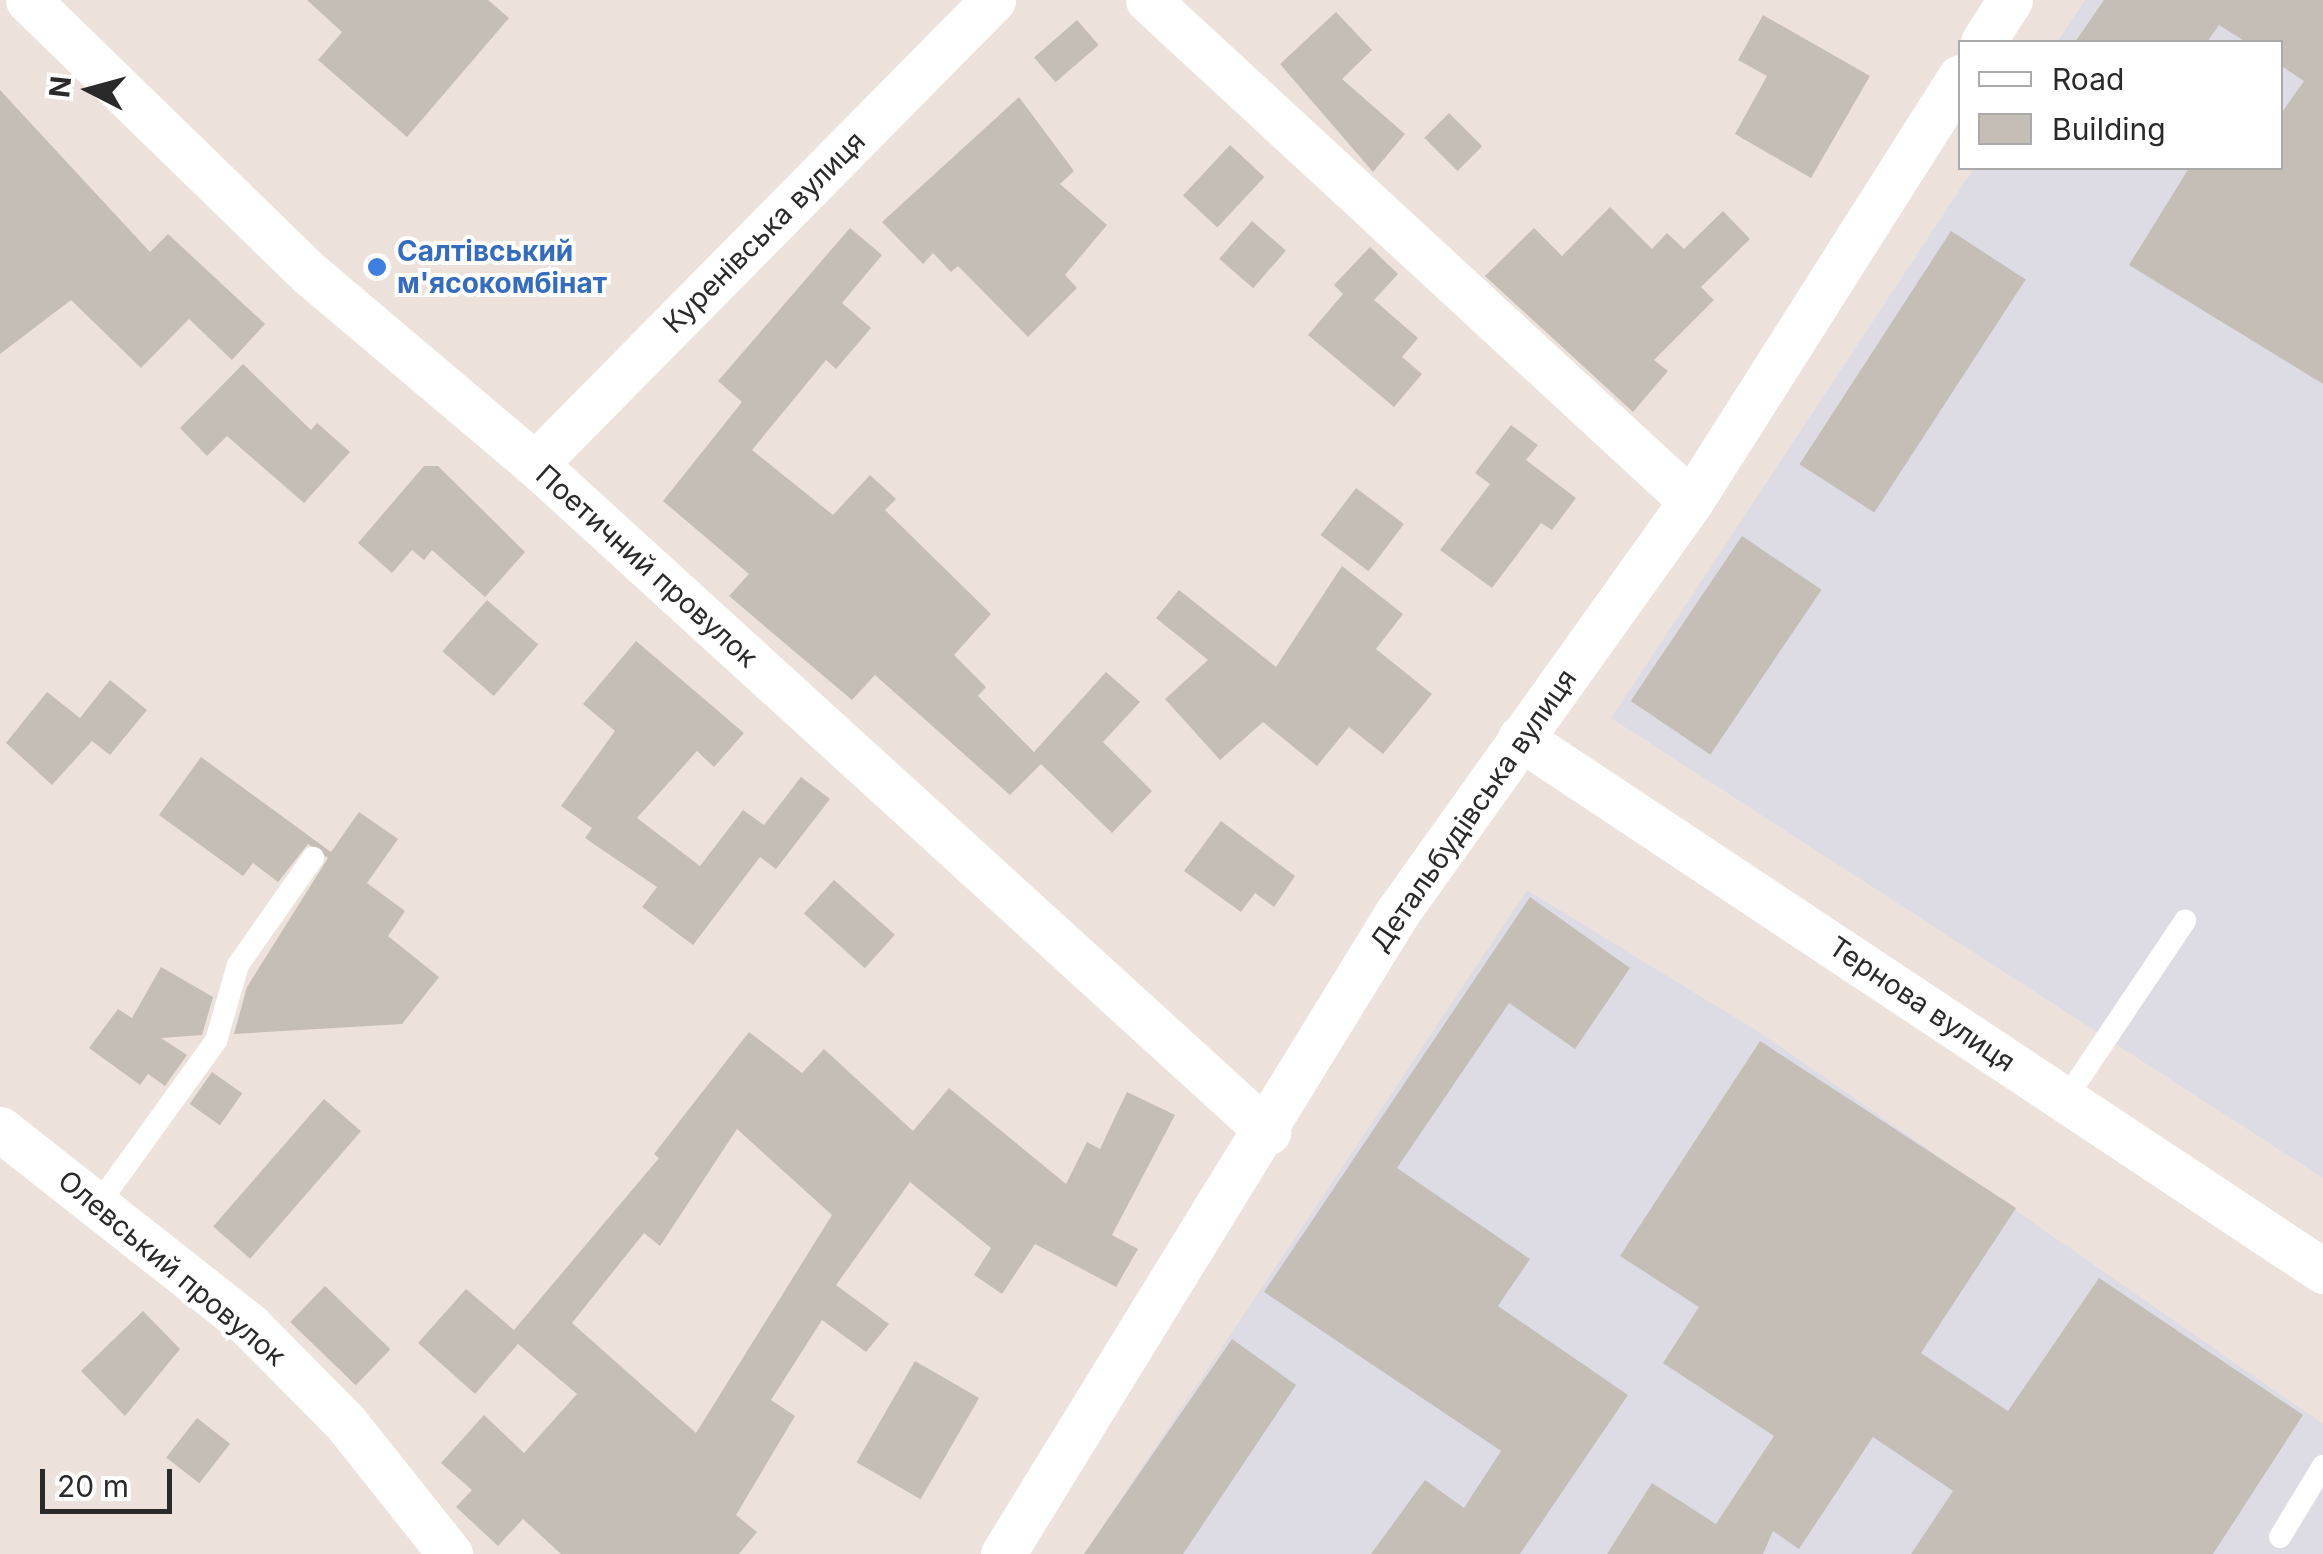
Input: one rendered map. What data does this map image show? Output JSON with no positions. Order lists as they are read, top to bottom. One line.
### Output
{"streets":{"street":["Куренівська вулиця","Поетичний провулок","Детальбудівська вулиця","Тернова вулиця","Олевський провулок"]},"crossings":[["Куренівська вулиця","Поетичний провулок"],["Поетичний провулок","Детальбудівська вулиця"],["Детальбудівська вулиця","Тернова вулиця"]],"places":["Салтівський м'ясокомбінат"],"legend":["Road","Building"],"scale_bar":"20 m","north":"left"}
